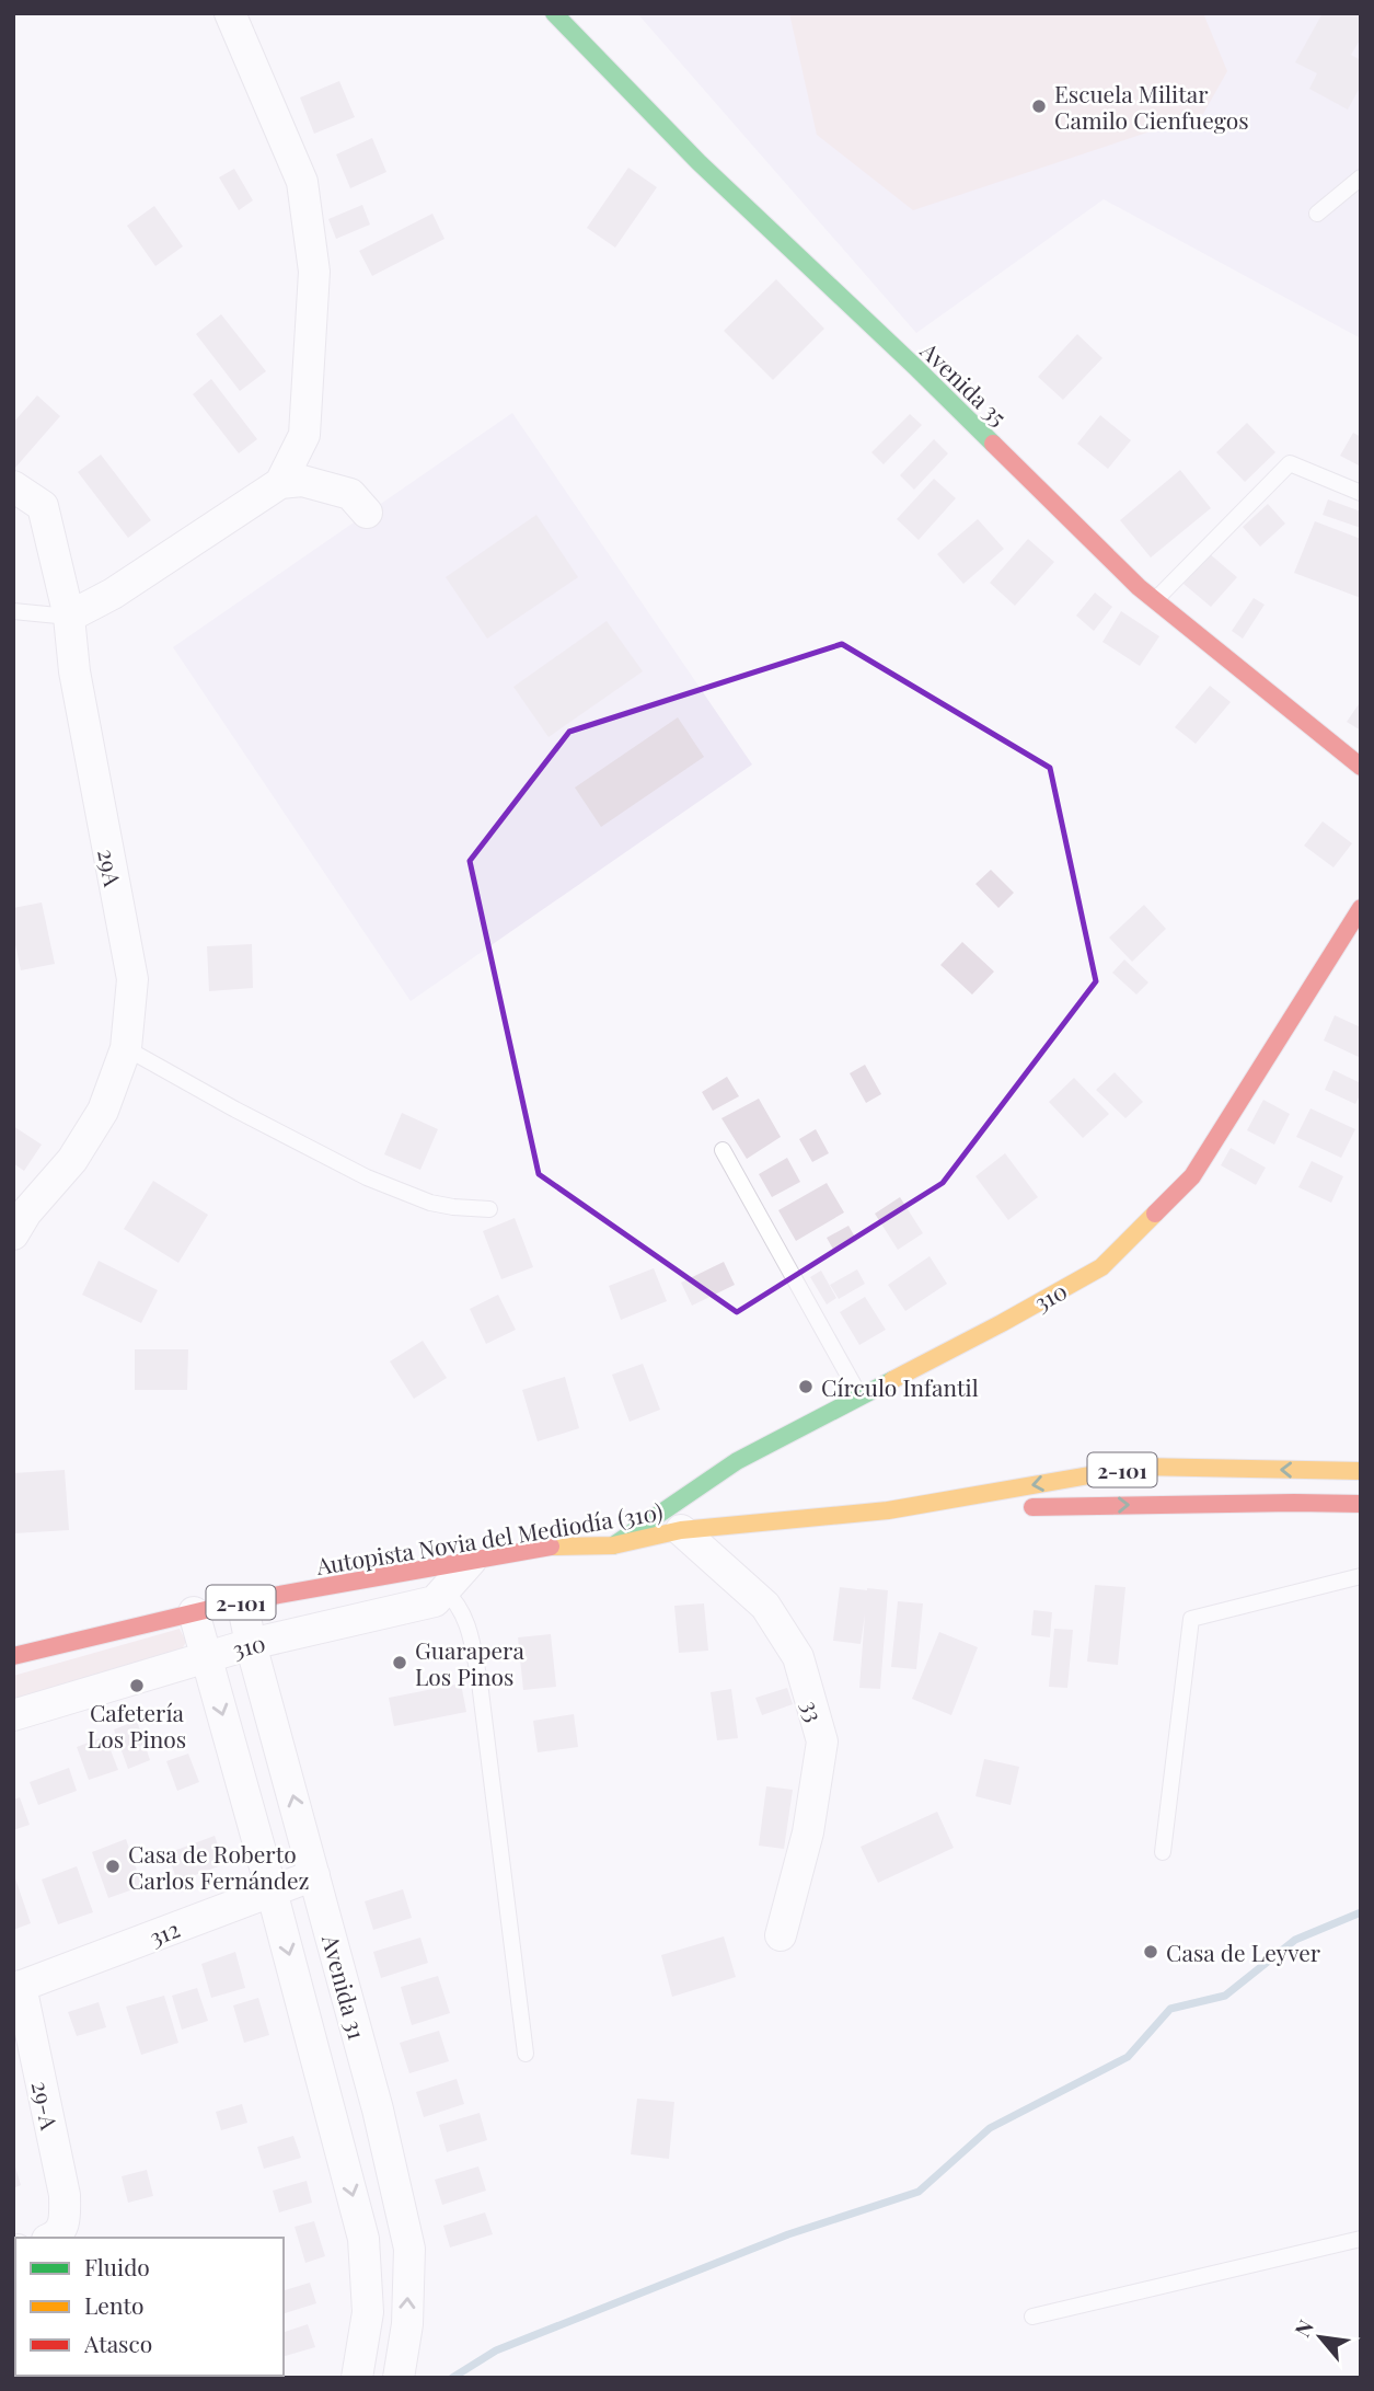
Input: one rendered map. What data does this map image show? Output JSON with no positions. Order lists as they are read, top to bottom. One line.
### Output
{"streets":{"main road":["Avenida 35","310","2-101","Autopista Novia del Mediodía (310)"],"street":["29A","33","312","Avenida 31","29-A"]},"crossings":[["310","Autopista Novia del Mediodía (310)"],["310","Avenida 31"],["2-101","Autopista Novia del Mediodía (310)"],["Autopista Novia del Mediodía (310)","33"],["Autopista Novia del Mediodía (310)","Avenida 31"],["312","Avenida 31"],["312","29-A"]],"places":["Escuela Militar Camilo Cienfuegos","Círculo Infantil","Guarapera Los Pinos","Cafetería Los Pinos","Casa de Roberto Carlos Fernández","Casa de Leyver"],"legend":["Fluido","Lento","Atasco"],"north":"top left"}
